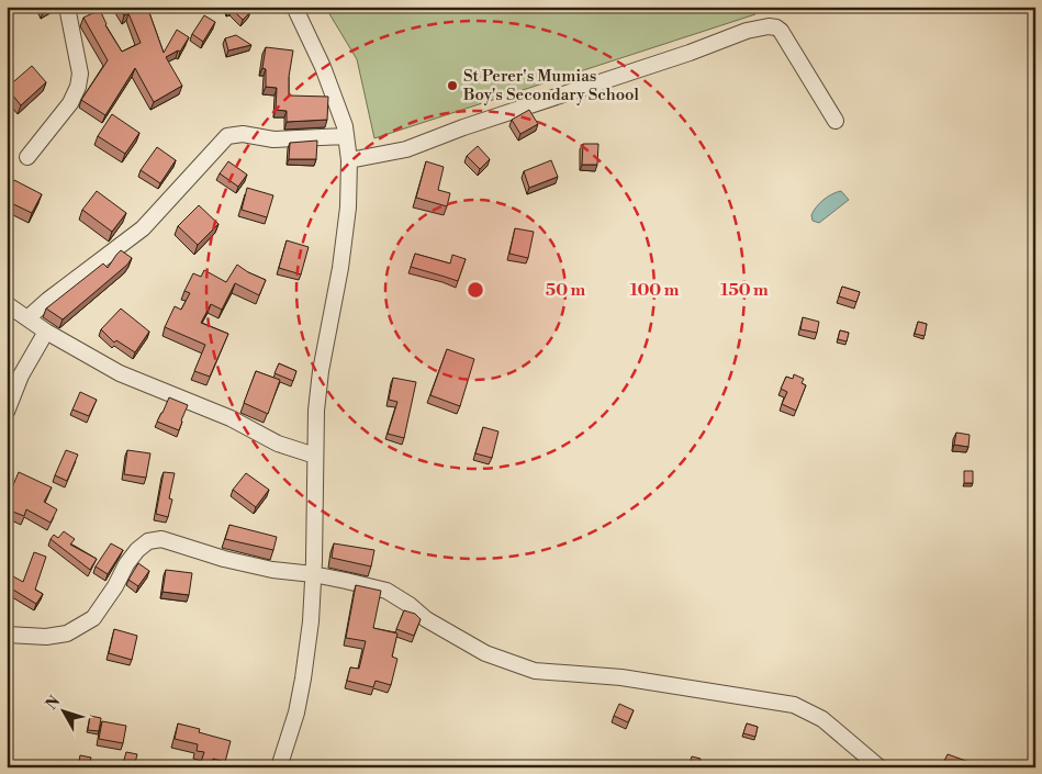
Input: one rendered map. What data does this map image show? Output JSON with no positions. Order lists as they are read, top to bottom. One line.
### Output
{"places":["St Perer's Mumias Boy's Secondary School"],"north":"top left","rings":["50 m","100 m","150 m"]}
